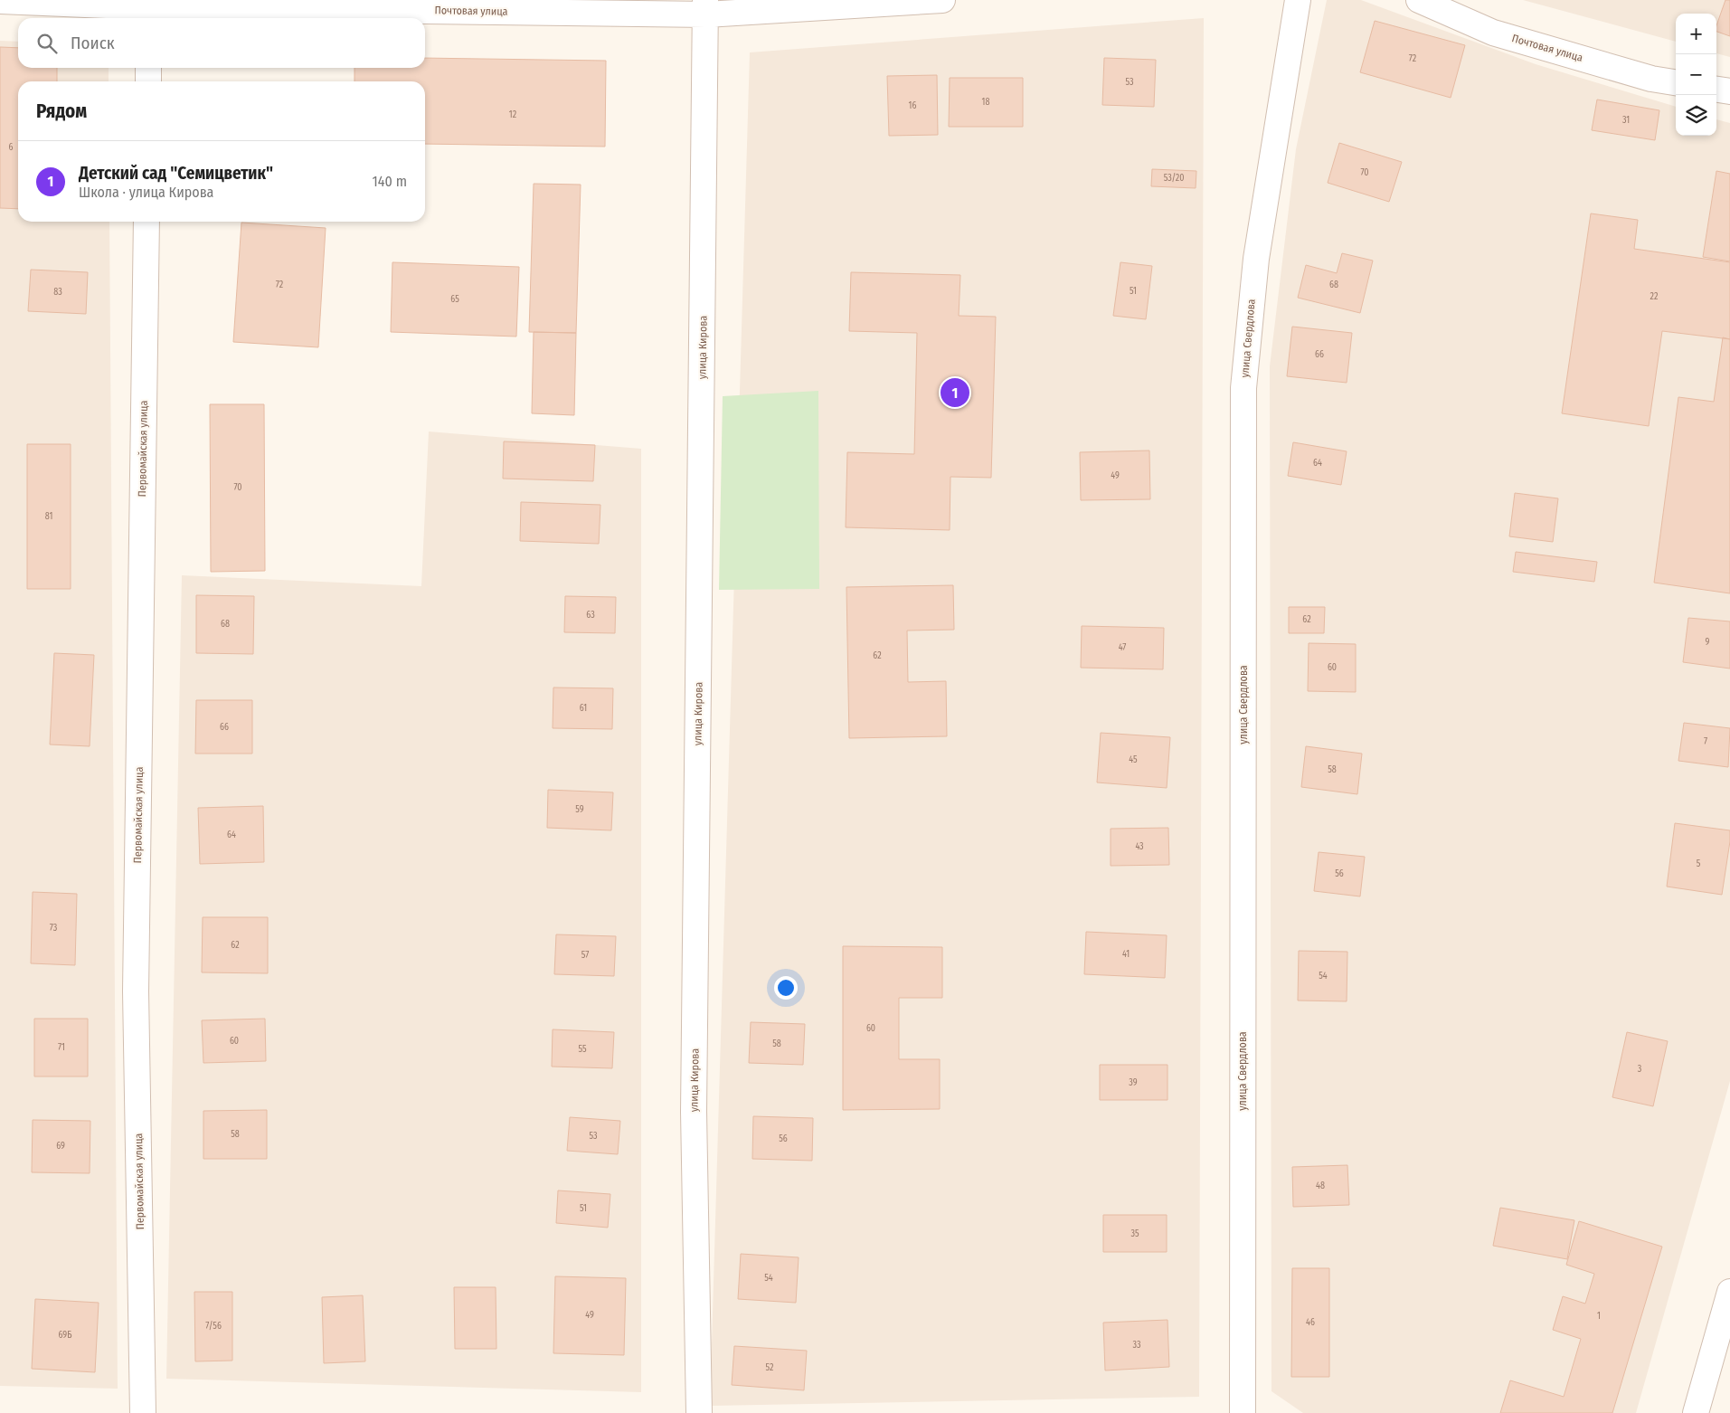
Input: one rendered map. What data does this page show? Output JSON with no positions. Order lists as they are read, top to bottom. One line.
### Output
{"streets":{"street":["Почтовая улица","улица Свердлова","улица Кирова","Первомайская улица"]},"crossings":[["Почтовая улица","улица Кирова"]],"house_numbers":["72","53","18","16","12","31","6","70","53/20","72","68","51","83","22","65","66","64","49","70","81","63","62","68","9","47","62","60","61","66","7","45","58","59","64","43","5","56","73","62","41","57","54","60","60","58","71","55","3","39","58","53","56","69","48","51","35","54","49","1","46","7/56","69Б","33","52"],"page":{"map_buttons":["+","−"],"search":"Поиск","heading":"Рядом","list":[{"mark":"1","name":"Детский сад \"Семицветик\"","note":"Школа · улица Кирова","value":"140 m"}],"pins":"1"}}
